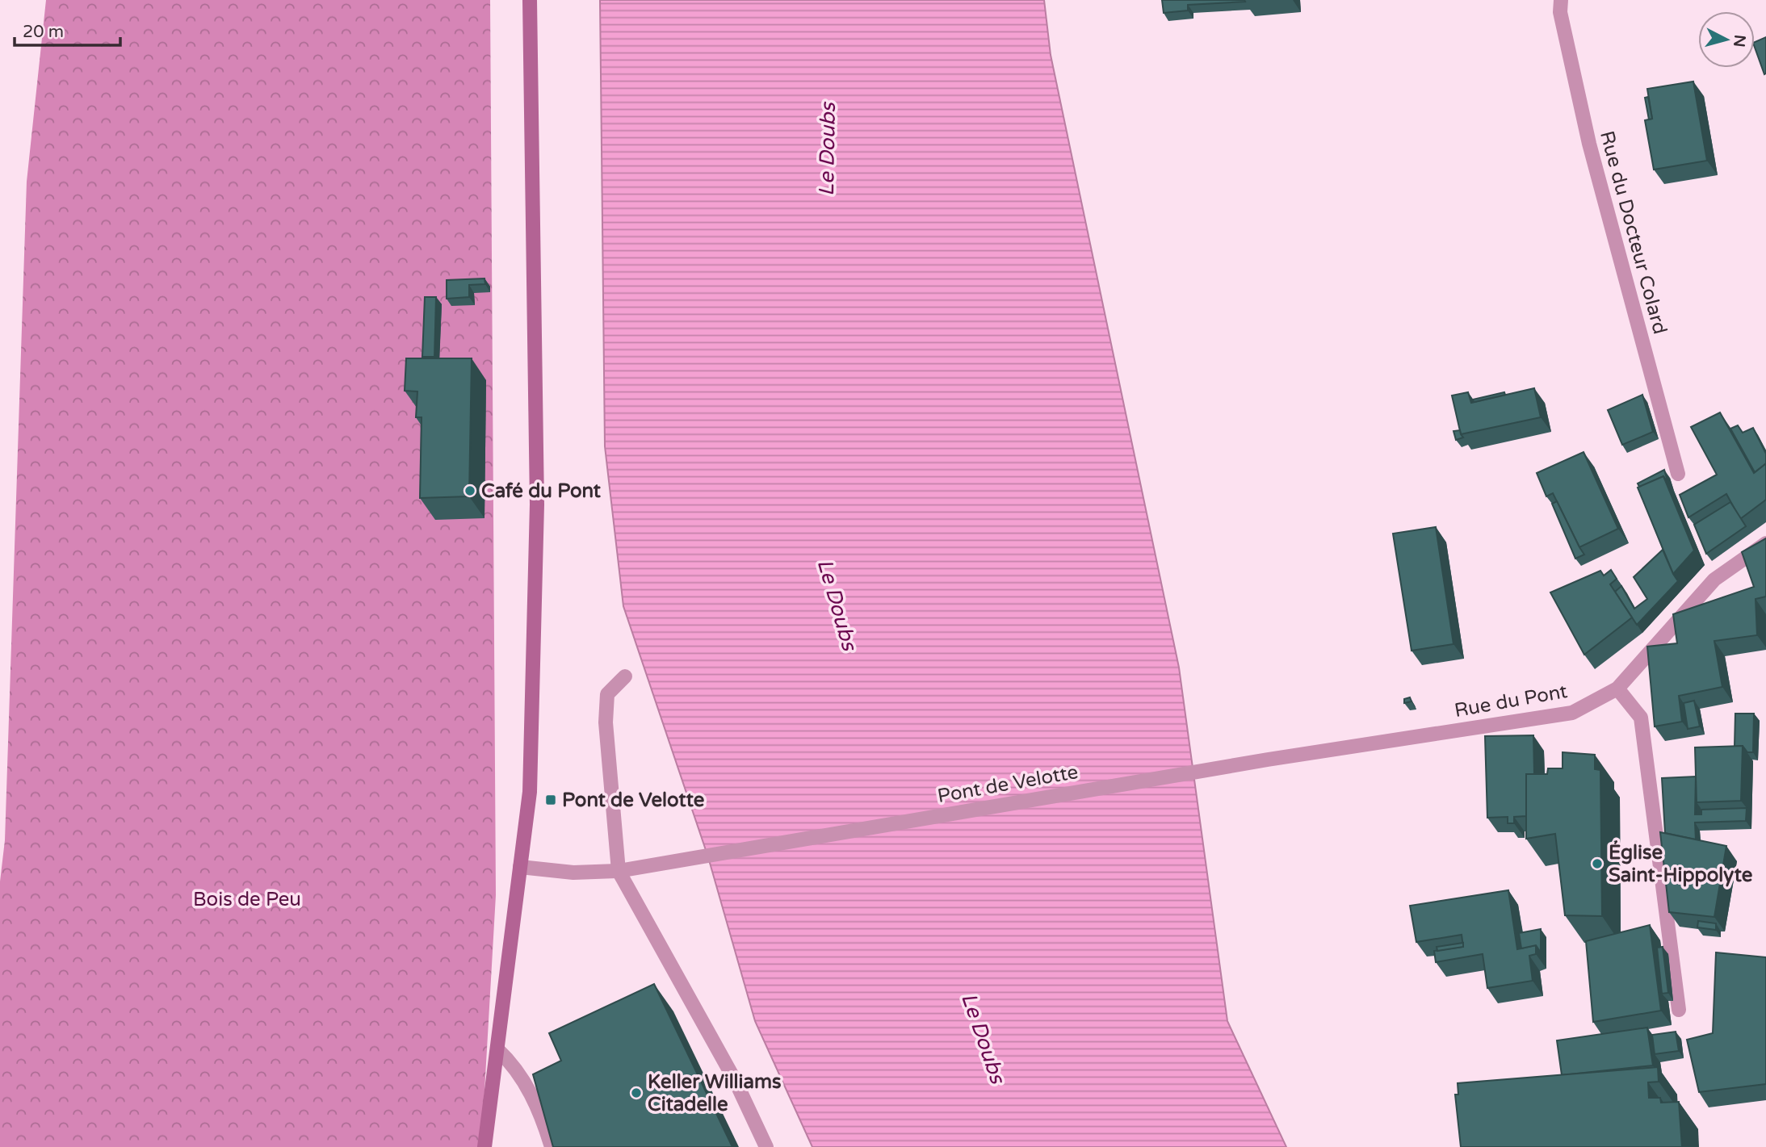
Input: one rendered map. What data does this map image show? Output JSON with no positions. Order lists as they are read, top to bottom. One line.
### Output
{"streets":{"street":["Rue du Docteur Colard","Rue du Pont","Pont de Velotte"]},"crossings":[["Rue du Pont","Pont de Velotte"]],"water":["Le Doubs"],"parks":["Bois de Peu"],"places":{"other":["Café du Pont","Église Saint-Hippolyte","Keller Williams Citadelle"],"transit":["Pont de Velotte"]},"scale_bar":"20 m","north":"right"}
